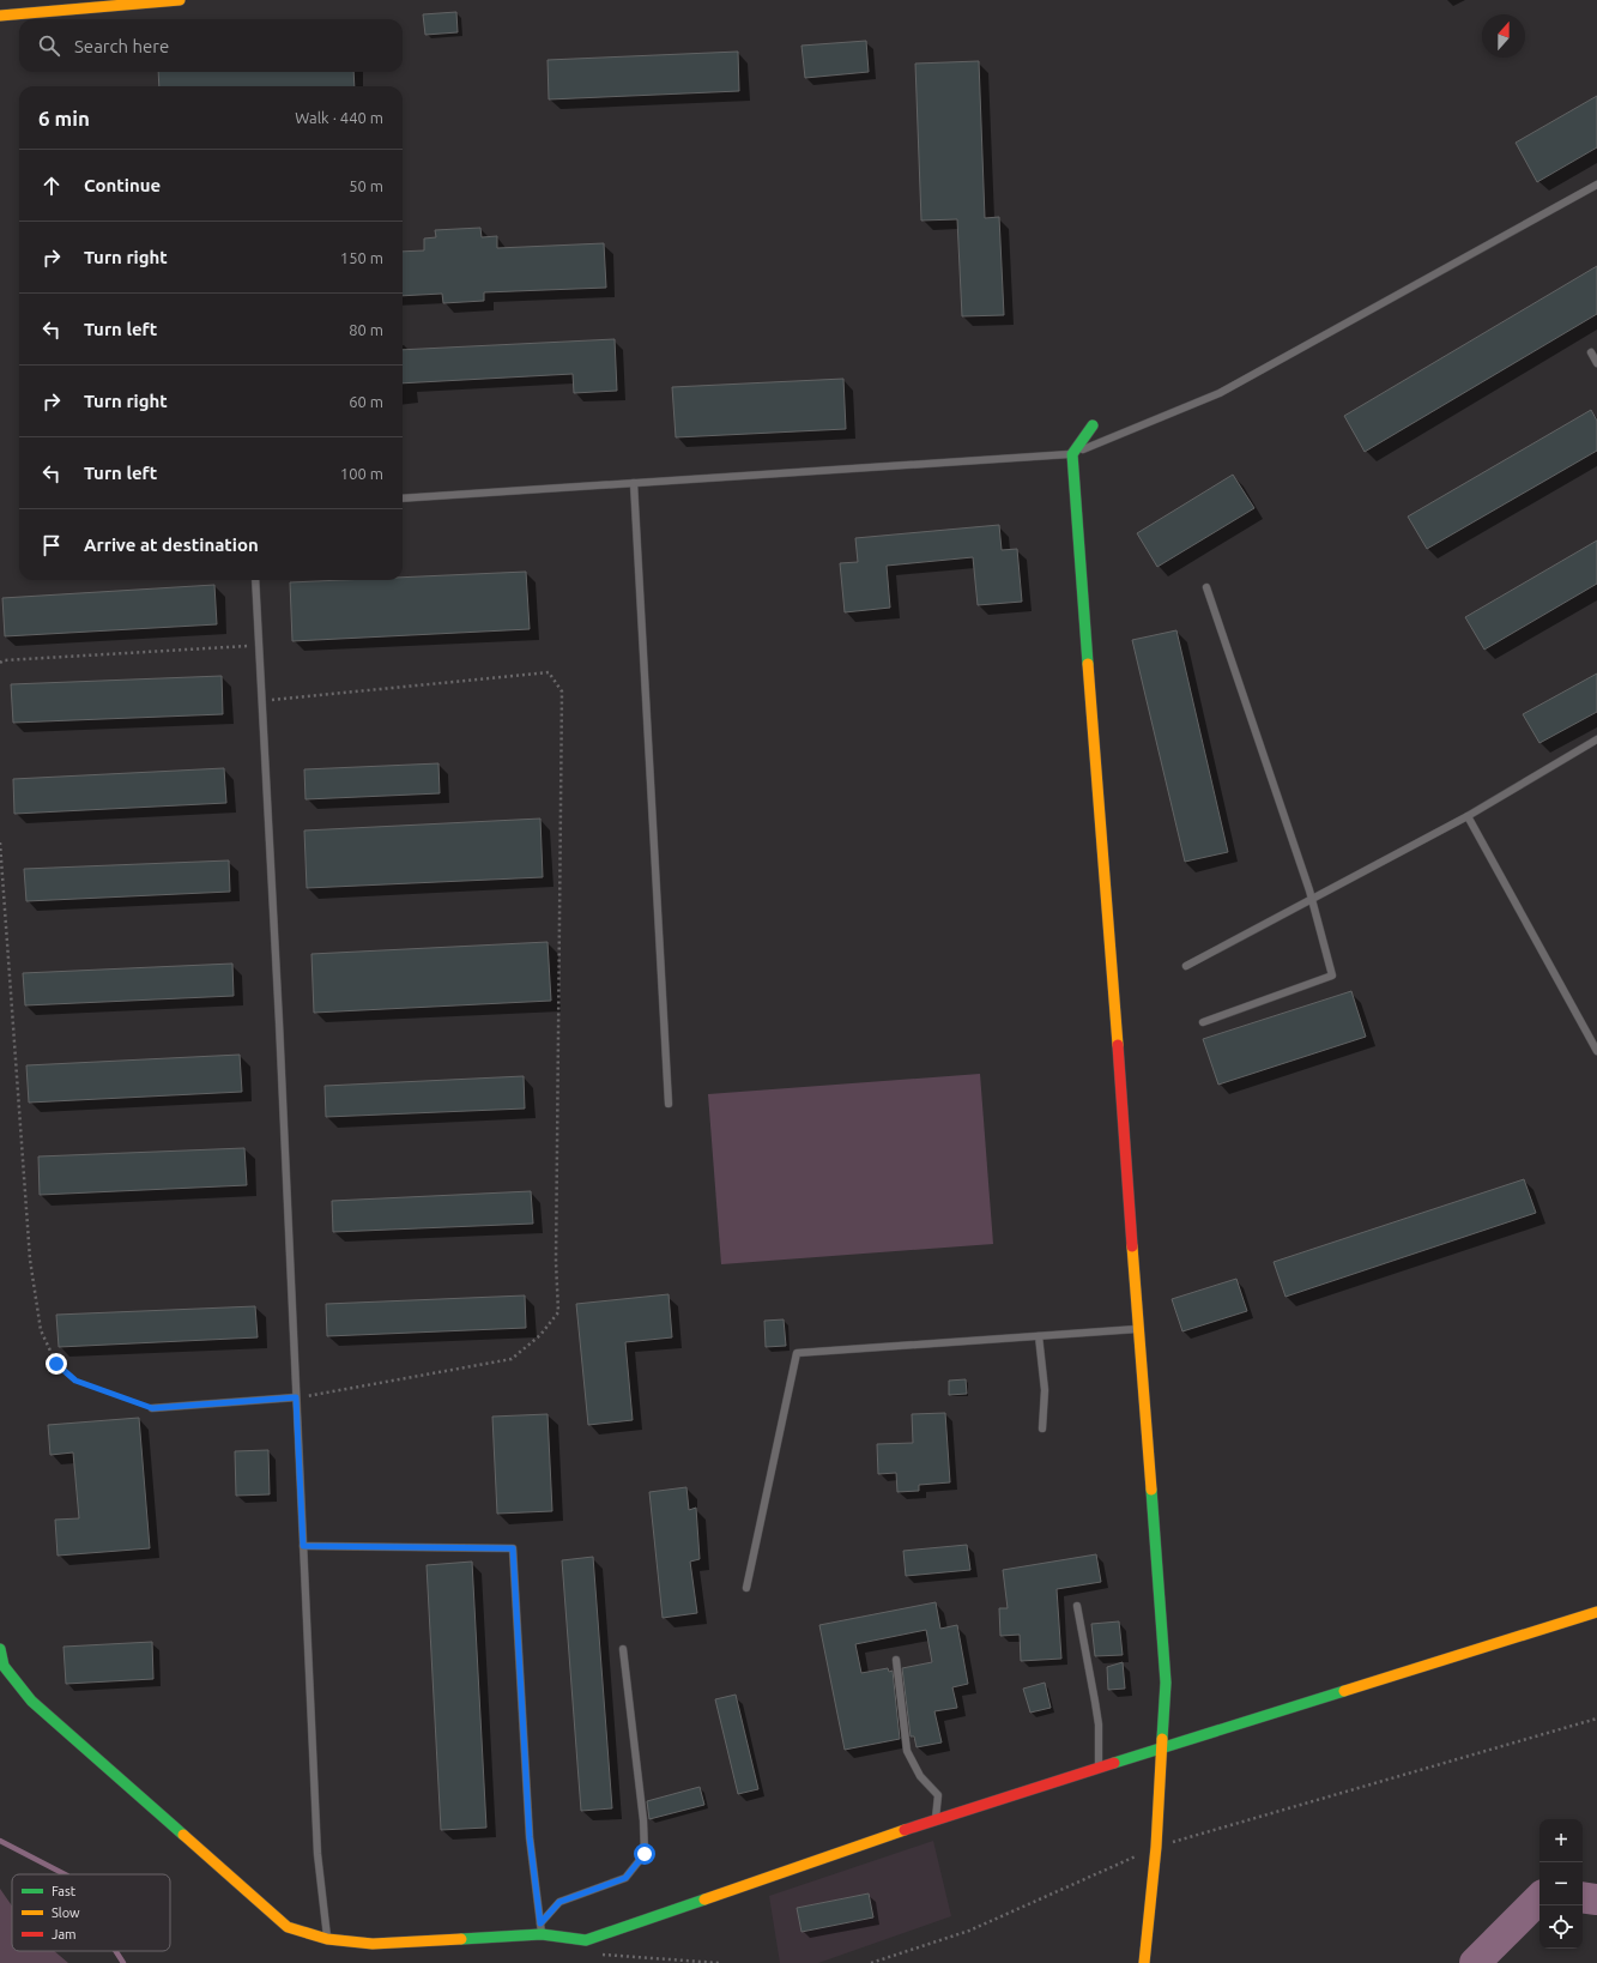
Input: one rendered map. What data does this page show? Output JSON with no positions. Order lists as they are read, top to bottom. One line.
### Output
{"legend":["Fast","Slow","Jam"],"north":"top","page":{"search":"Search here","heading":["6 min","Walk · 440 m"],"list":[["Continue","50 m"],["Turn right","150 m"],["Turn left","80 m"],["Turn right","60 m"],["Turn left","100 m"],"Arrive at destination"],"map_buttons":["+","−"]}}
